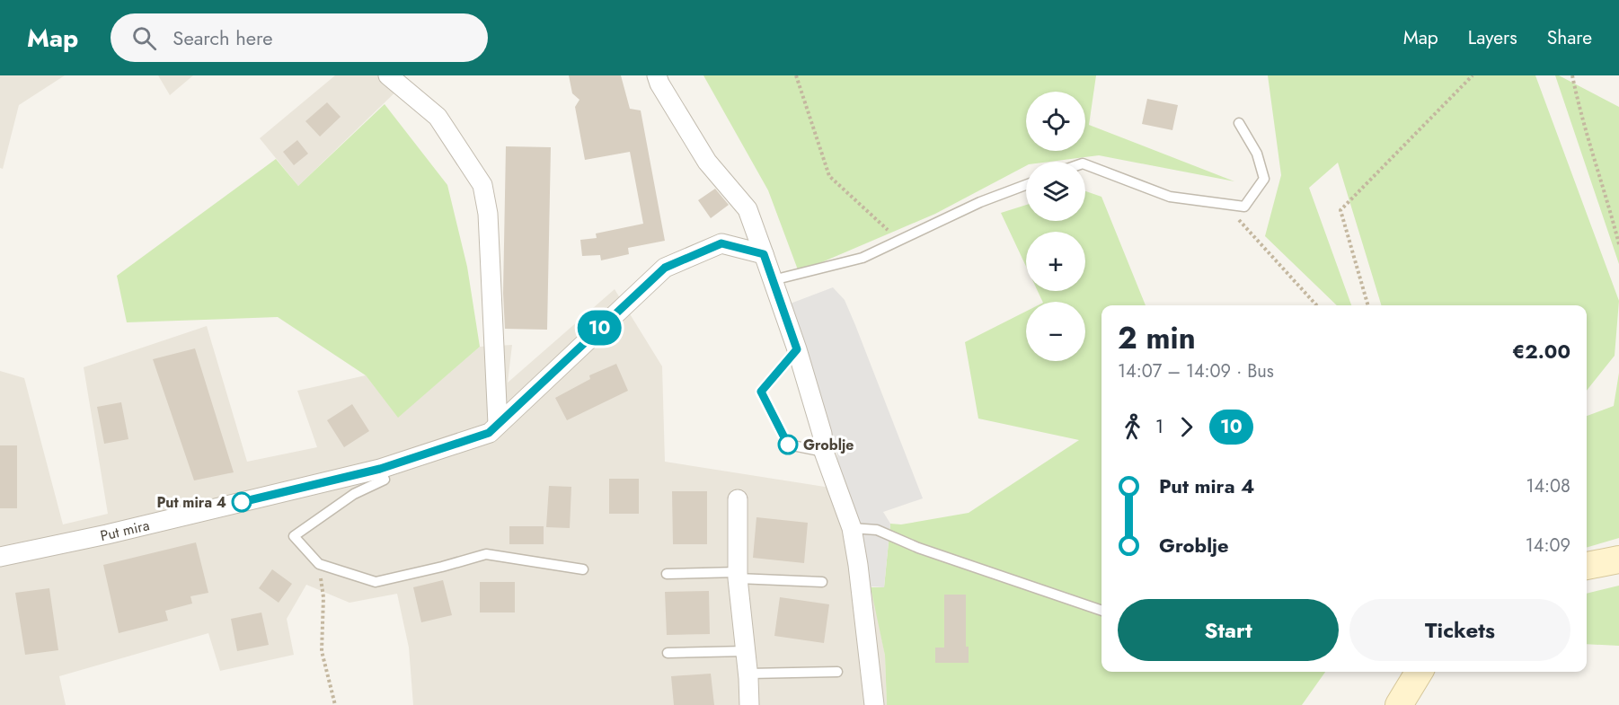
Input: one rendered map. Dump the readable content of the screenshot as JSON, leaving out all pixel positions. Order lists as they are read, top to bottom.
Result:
{
  "streets": {
    "street": ["Put mira"]
  },
  "places": ["Groblje", "Put mira 4"],
  "lines": ["bus line 10"],
  "page": {
    "header": "Map",
    "search": "Search here",
    "nav": ["Map", "Layers", "Share"],
    "on_map": "10",
    "map_buttons": ["+", "−"],
    "heading": ["2 min", "14:07 – 14:09 · Bus", "€2.00"],
    "legs": ["1", "10"],
    "list": [
      {
        "name": "Put mira 4",
        "value": "14:08"
      },
      {
        "name": "Groblje",
        "value": "14:09"
      }
    ],
    "buttons": ["Start", "Tickets"]
  }
}
